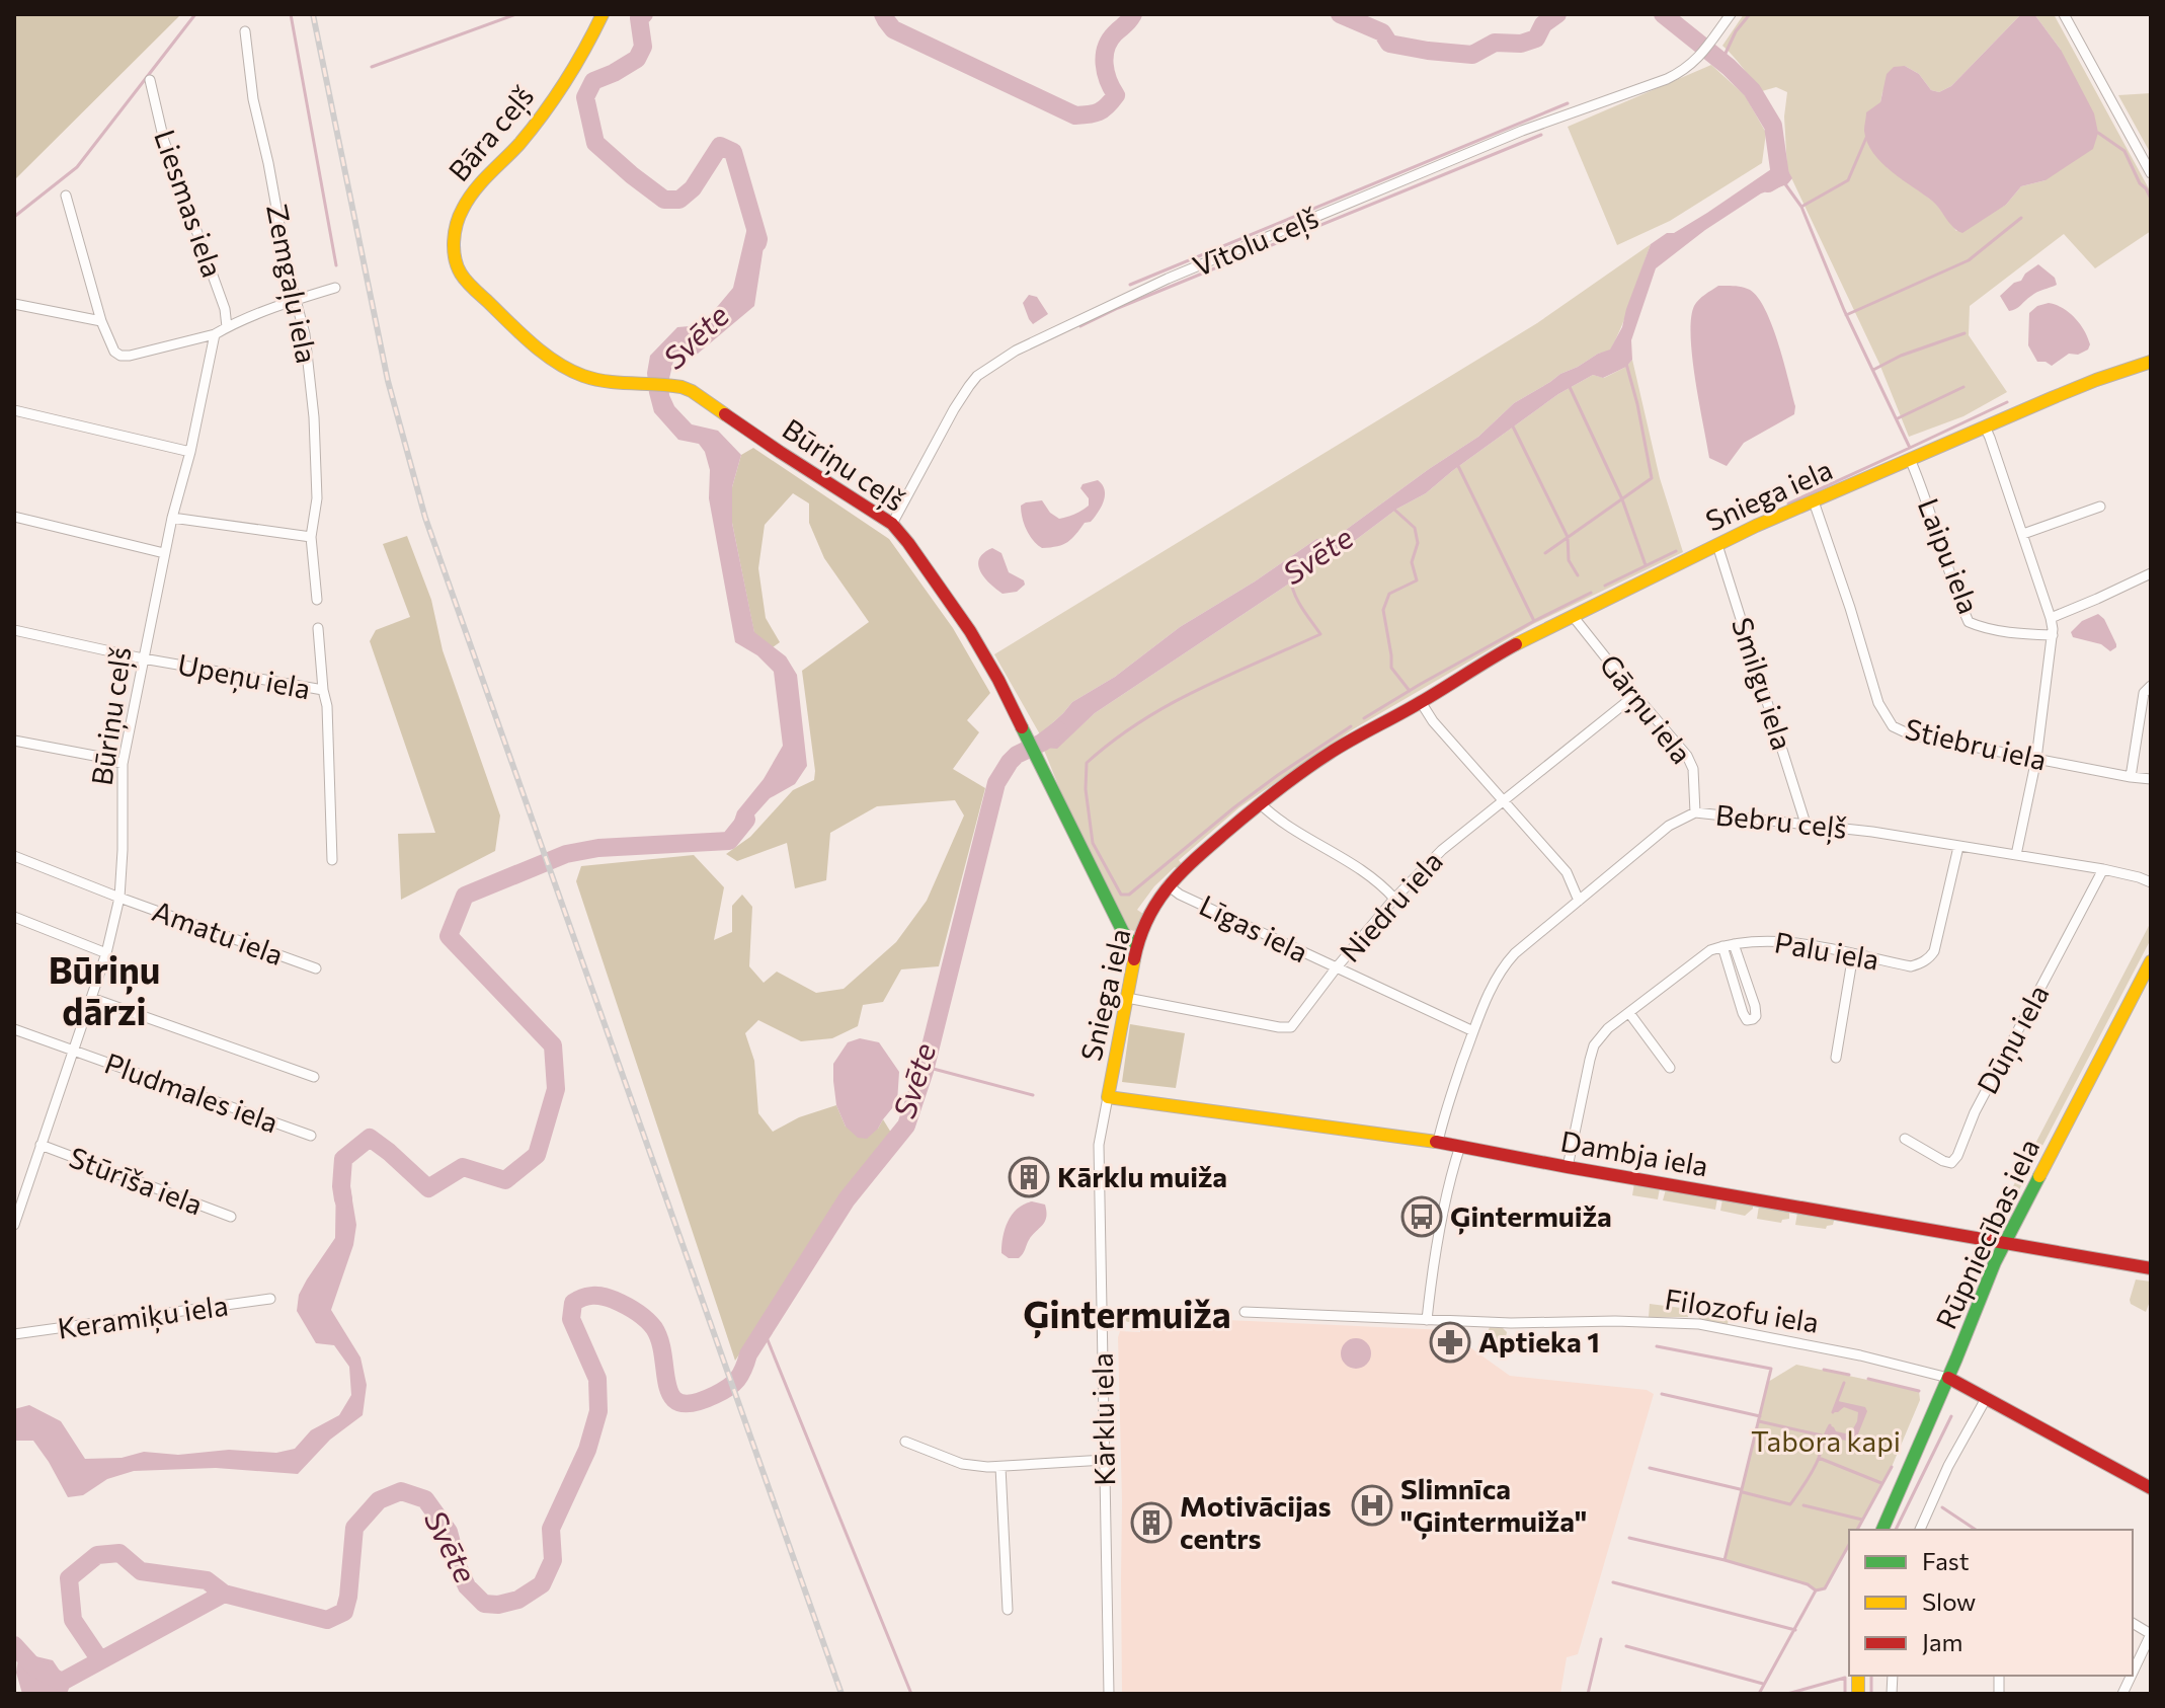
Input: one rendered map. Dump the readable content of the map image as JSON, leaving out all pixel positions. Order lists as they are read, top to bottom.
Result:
{
  "streets": {
    "street": [
      "Bāra ceļš",
      "Liesmas iela",
      "Vītolu ceļš",
      "Zemgaļu iela",
      "Būriņu ceļš",
      "Sniega iela",
      "Laipu iela",
      "Upeņu iela",
      "Smilgu iela",
      "Gārņu iela",
      "Stiebru iela",
      "Bebru ceļš",
      "Niedru iela",
      "Līgas iela",
      "Amatu iela",
      "Palu iela",
      "Dūņu iela",
      "Pludmales iela",
      "Dambja iela",
      "Stūrīša iela",
      "Rūpniecības iela",
      "Filozofu iela",
      "Keramiķu iela",
      "Kārklu iela"
    ]
  },
  "crossings": [
    ["Bāra ceļš", "Būriņu ceļš"],
    ["Vītolu ceļš", "Būriņu ceļš"],
    ["Būriņu ceļš", "Sniega iela"],
    ["Būriņu ceļš", "Upeņu iela"],
    ["Būriņu ceļš", "Amatu iela"],
    ["Būriņu ceļš", "Pludmales iela"],
    ["Būriņu ceļš", "Stūrīša iela"],
    ["Sniega iela", "Laipu iela"],
    ["Sniega iela", "Smilgu iela"],
    ["Sniega iela", "Gārņu iela"],
    ["Sniega iela", "Stiebru iela"],
    ["Sniega iela", "Niedru iela"],
    ["Sniega iela", "Līgas iela"],
    ["Sniega iela", "Dambja iela"],
    ["Sniega iela", "Kārklu iela"],
    ["Smilgu iela", "Bebru ceļš"],
    ["Gārņu iela", "Bebru ceļš"],
    ["Gārņu iela", "Niedru iela"],
    ["Bebru ceļš", "Līgas iela"],
    ["Bebru ceļš", "Palu iela"],
    ["Bebru ceļš", "Dūņu iela"],
    ["Bebru ceļš", "Dambja iela"],
    ["Niedru iela", "Līgas iela"],
    ["Palu iela", "Dambja iela"],
    ["Dambja iela", "Rūpniecības iela"],
    ["Dambja iela", "Kārklu iela"],
    ["Rūpniecības iela", "Filozofu iela"]
  ],
  "districts": ["Būriņu dārzi", "Ģintermuiža"],
  "water": ["Svēte"],
  "parks": ["Tabora kapi"],
  "places": {
    "building": ["Kārklu muiža", "Motivācijas centrs"],
    "bus stop": ["Ģintermuiža"],
    "pharmacy": ["Aptieka 1"],
    "hospital": ["Slimnīca \"Ģintermuiža\""]
  },
  "legend": ["Fast", "Slow", "Jam"]
}
